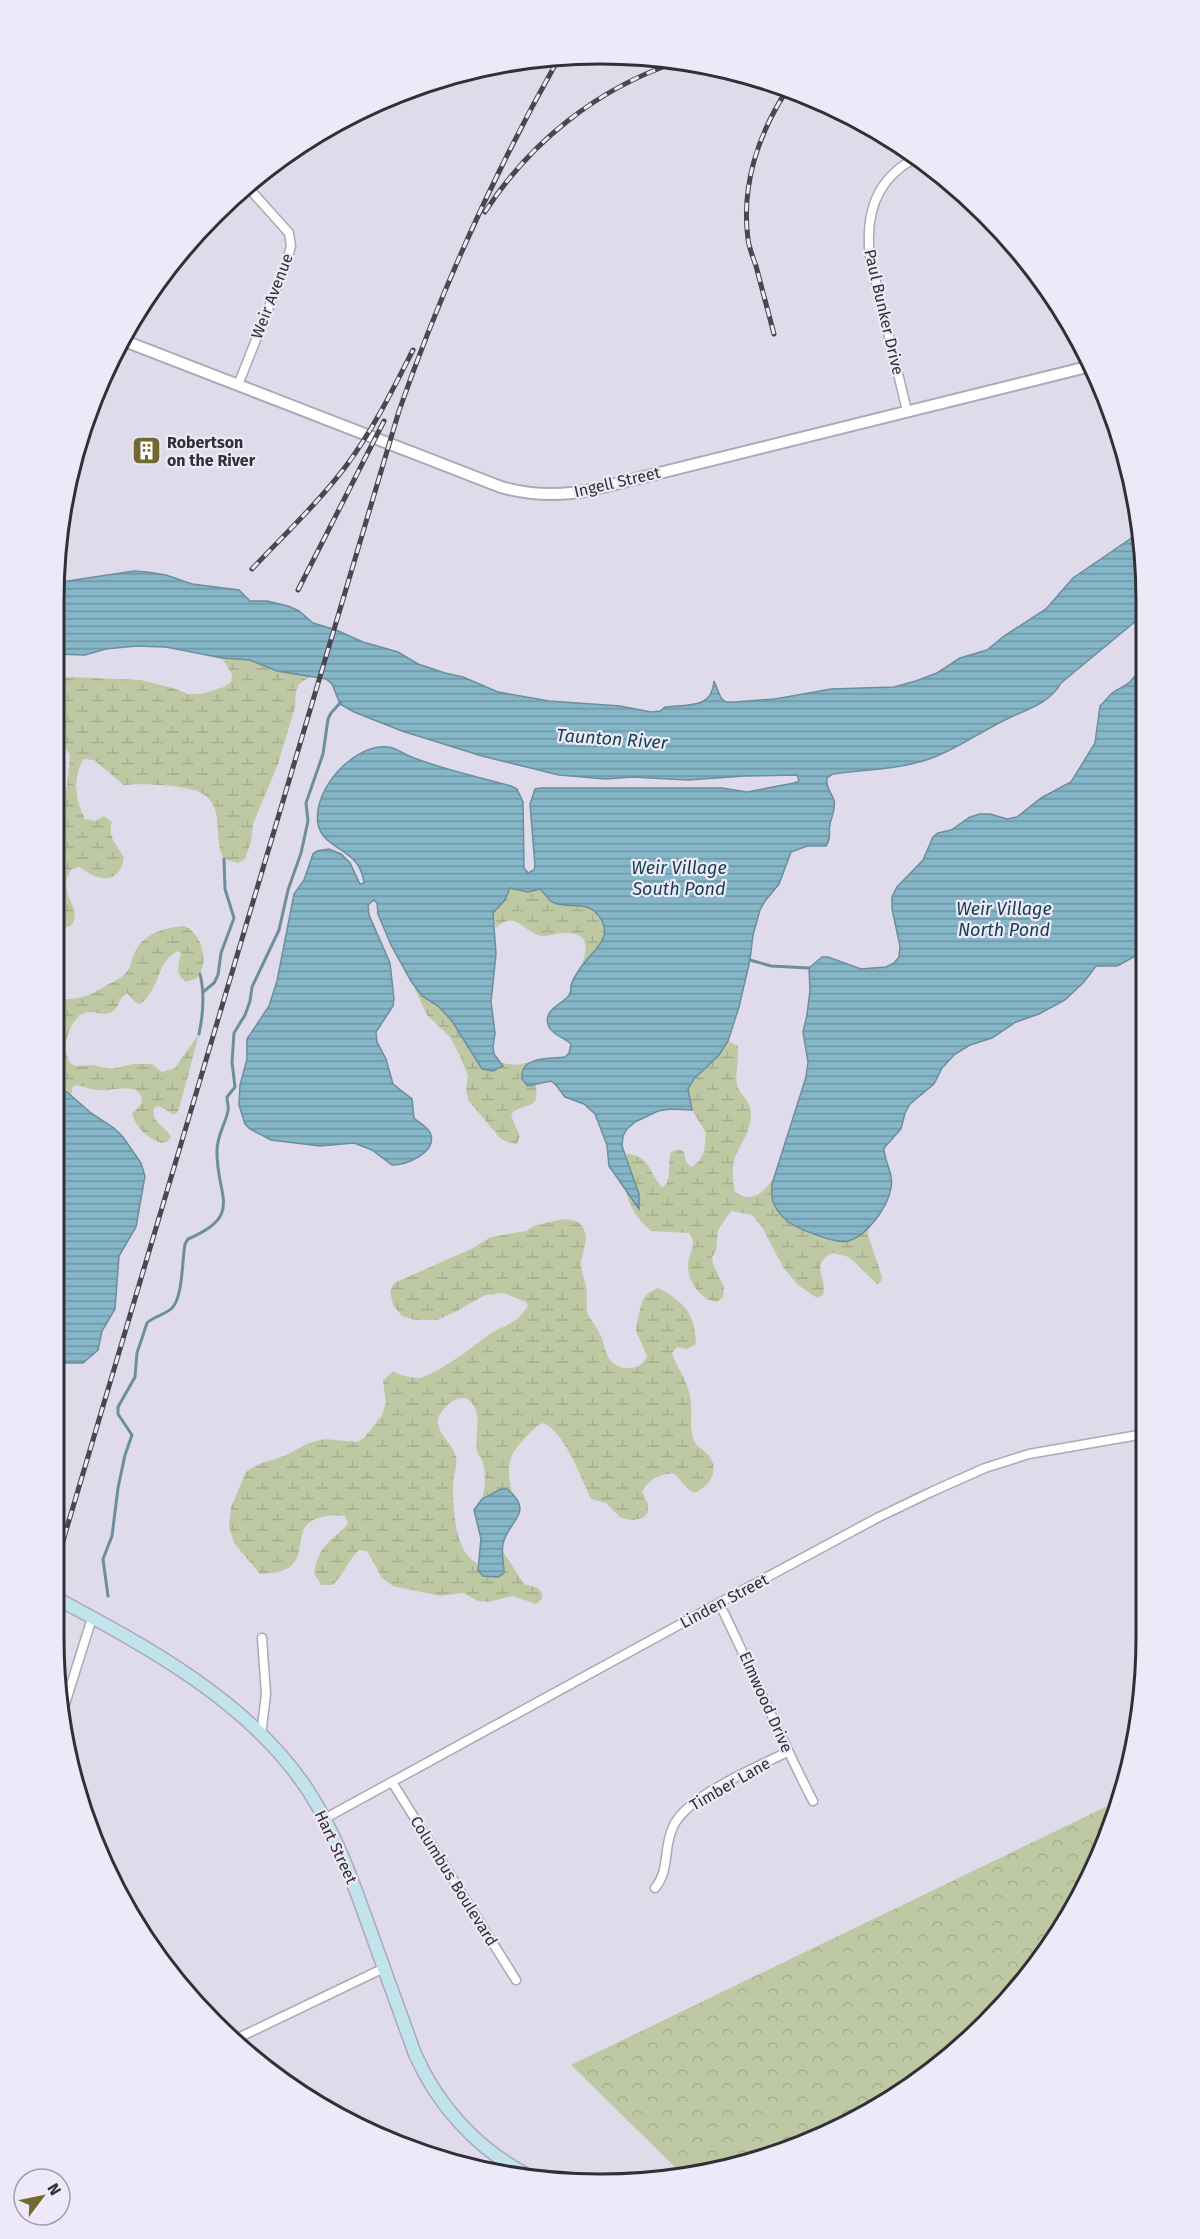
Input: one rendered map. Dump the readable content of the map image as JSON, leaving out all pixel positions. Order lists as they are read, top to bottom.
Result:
{
  "streets": {
    "main road": ["Hart Street"],
    "street": [
      "Weir Avenue",
      "Paul Bunker Drive",
      "Ingell Street",
      "Linden Street",
      "Elmwood Drive",
      "Timber Lane",
      "Columbus Boulevard"
    ]
  },
  "crossings": [
    ["Weir Avenue", "Ingell Street"],
    ["Paul Bunker Drive", "Ingell Street"],
    ["Linden Street", "Elmwood Drive"],
    ["Linden Street", "Hart Street"],
    ["Linden Street", "Columbus Boulevard"],
    ["Elmwood Drive", "Timber Lane"]
  ],
  "water": ["Taunton River", "Weir Village South Pond", "Weir Village North Pond"],
  "places": {
    "building": ["Robertson on the River"]
  },
  "north": "top right"
}
